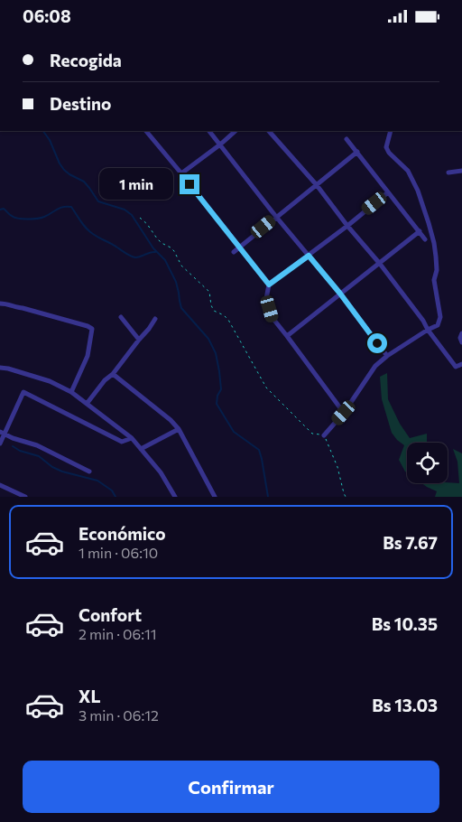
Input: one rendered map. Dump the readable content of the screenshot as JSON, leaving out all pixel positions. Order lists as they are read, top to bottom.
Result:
{
  "page": {
    "status": "06:08",
    "banner": ["Recogida", "Destino"],
    "bubble": "1 min",
    "list": [
      {
        "name": "Económico",
        "note": "1 min · 06:10",
        "value": "Bs 7.67"
      },
      {
        "name": "Confort",
        "note": "2 min · 06:11",
        "value": "Bs 10.35"
      },
      {
        "name": "XL",
        "note": "3 min · 06:12",
        "value": "Bs 13.03"
      }
    ],
    "buttons": "Confirmar"
  }
}
